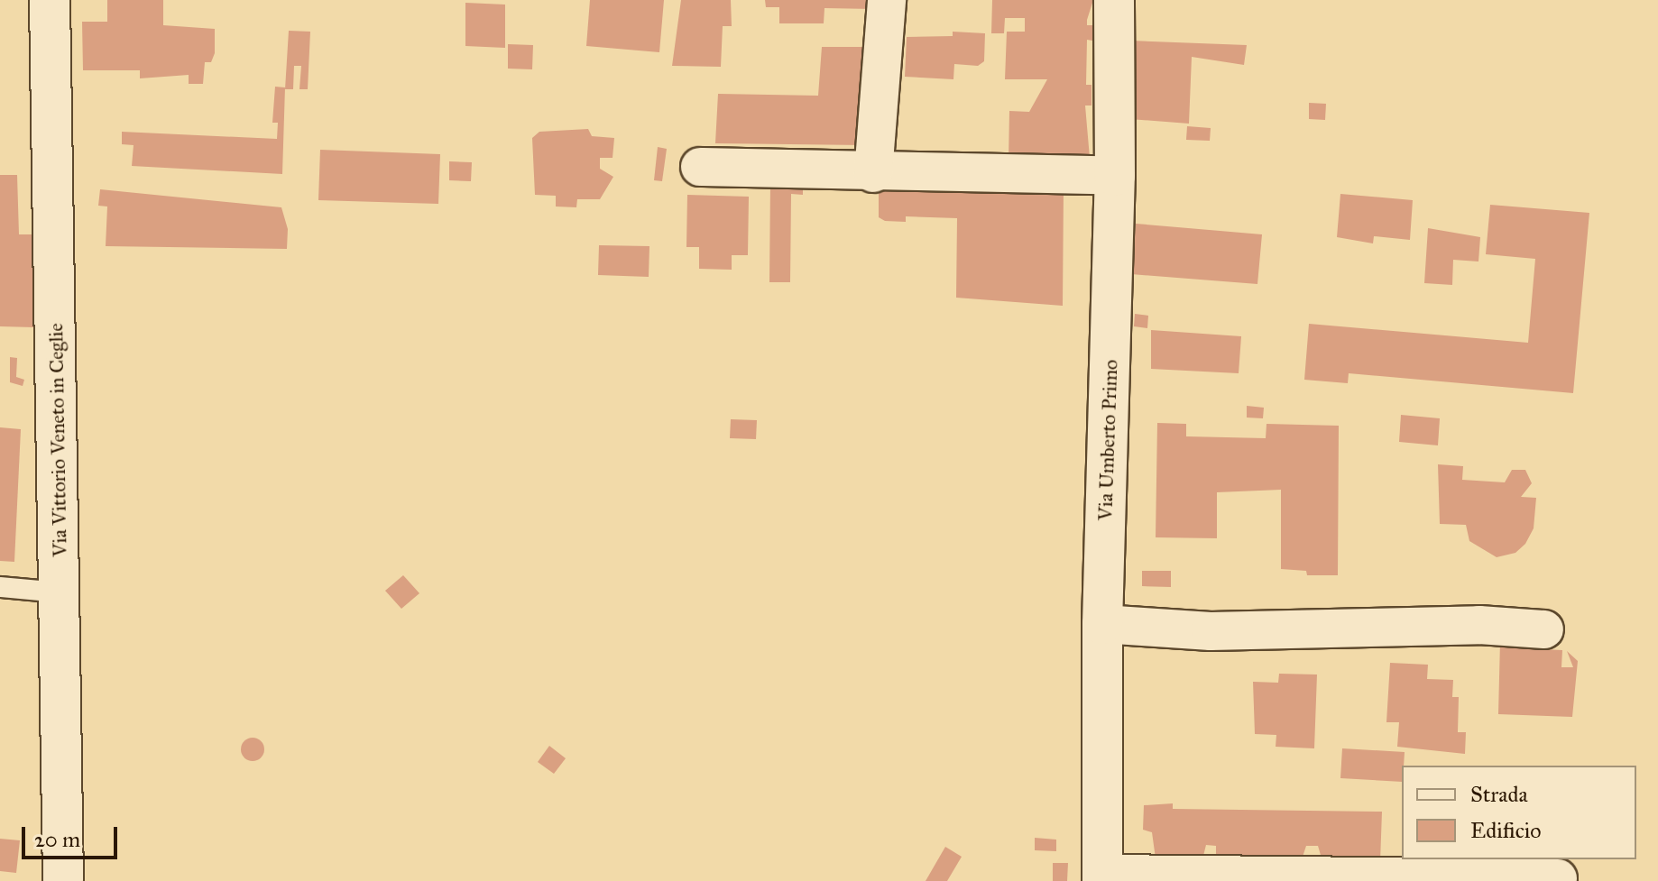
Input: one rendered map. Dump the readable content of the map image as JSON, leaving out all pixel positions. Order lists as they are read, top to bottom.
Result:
{
  "streets": {
    "main road": ["Via Vittorio Veneto in Ceglie", "Via Umberto Primo"]
  },
  "legend": ["Strada", "Edificio"],
  "scale_bar": "20 m"
}
